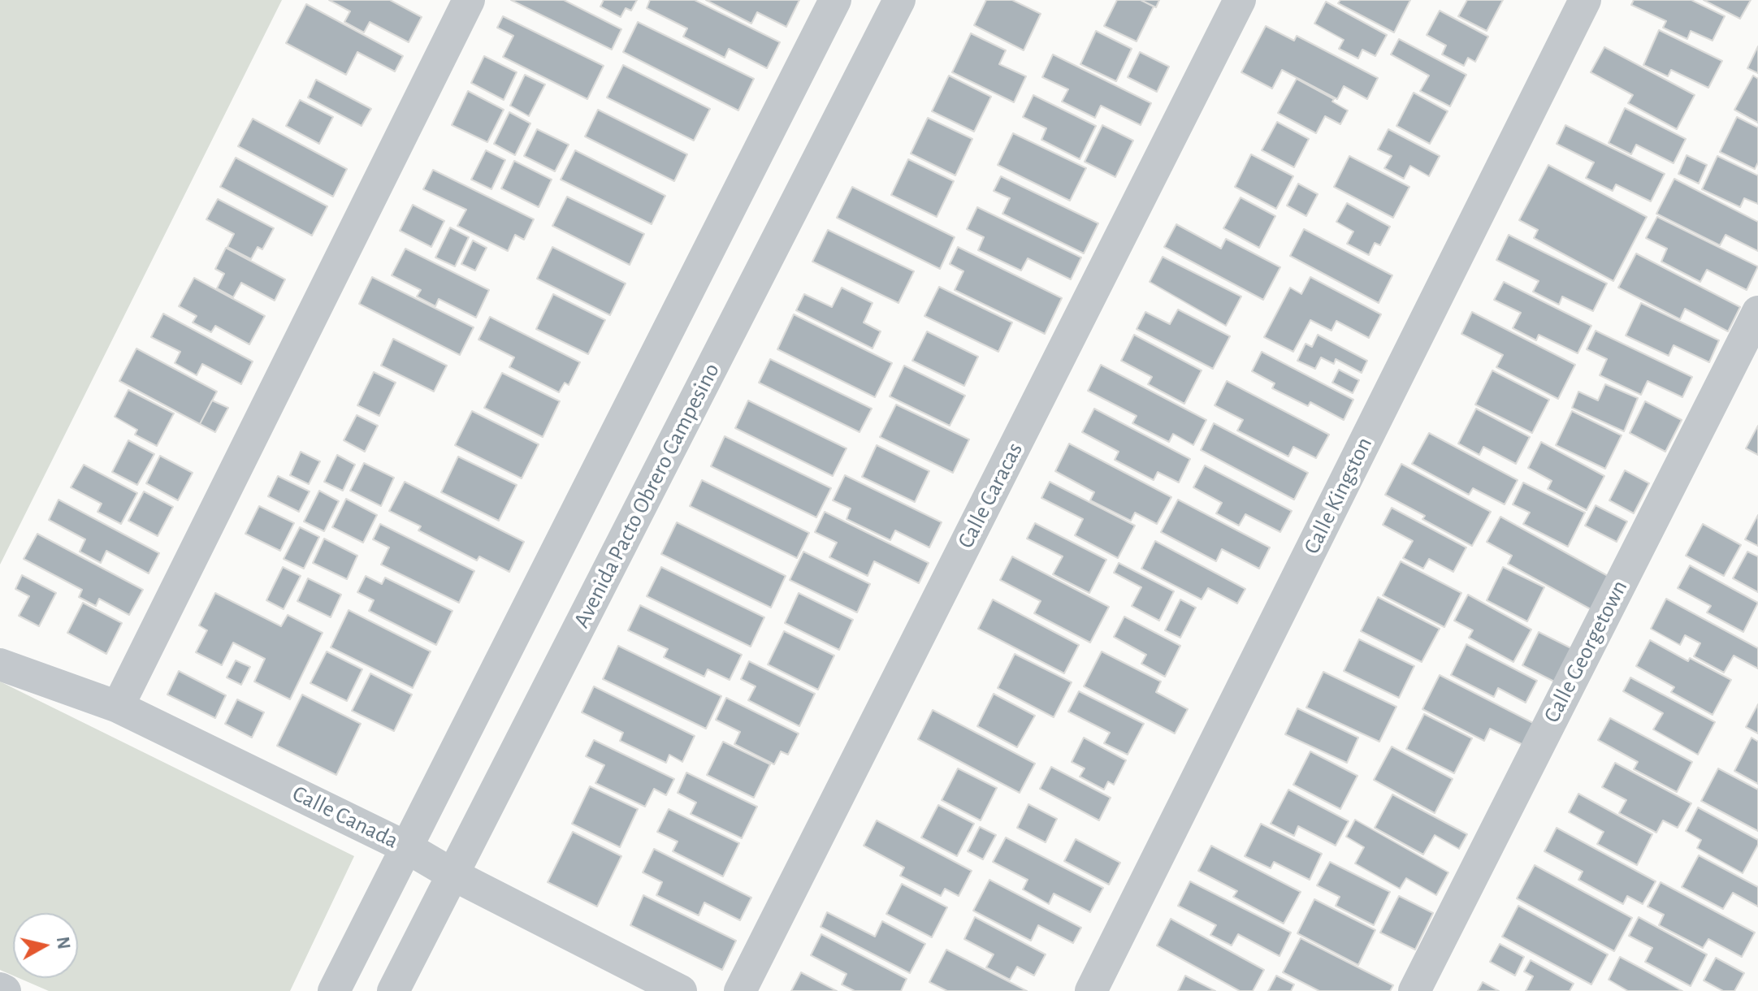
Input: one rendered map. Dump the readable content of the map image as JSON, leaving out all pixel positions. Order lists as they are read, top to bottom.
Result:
{
  "streets": {
    "street": [
      "Avenida Pacto Obrero Campesino",
      "Calle Caracas",
      "Calle Kingston",
      "Calle Georgetown",
      "Calle Canada"
    ]
  },
  "crossings": [
    ["Avenida Pacto Obrero Campesino", "Calle Canada"]
  ],
  "north": "right"
}
